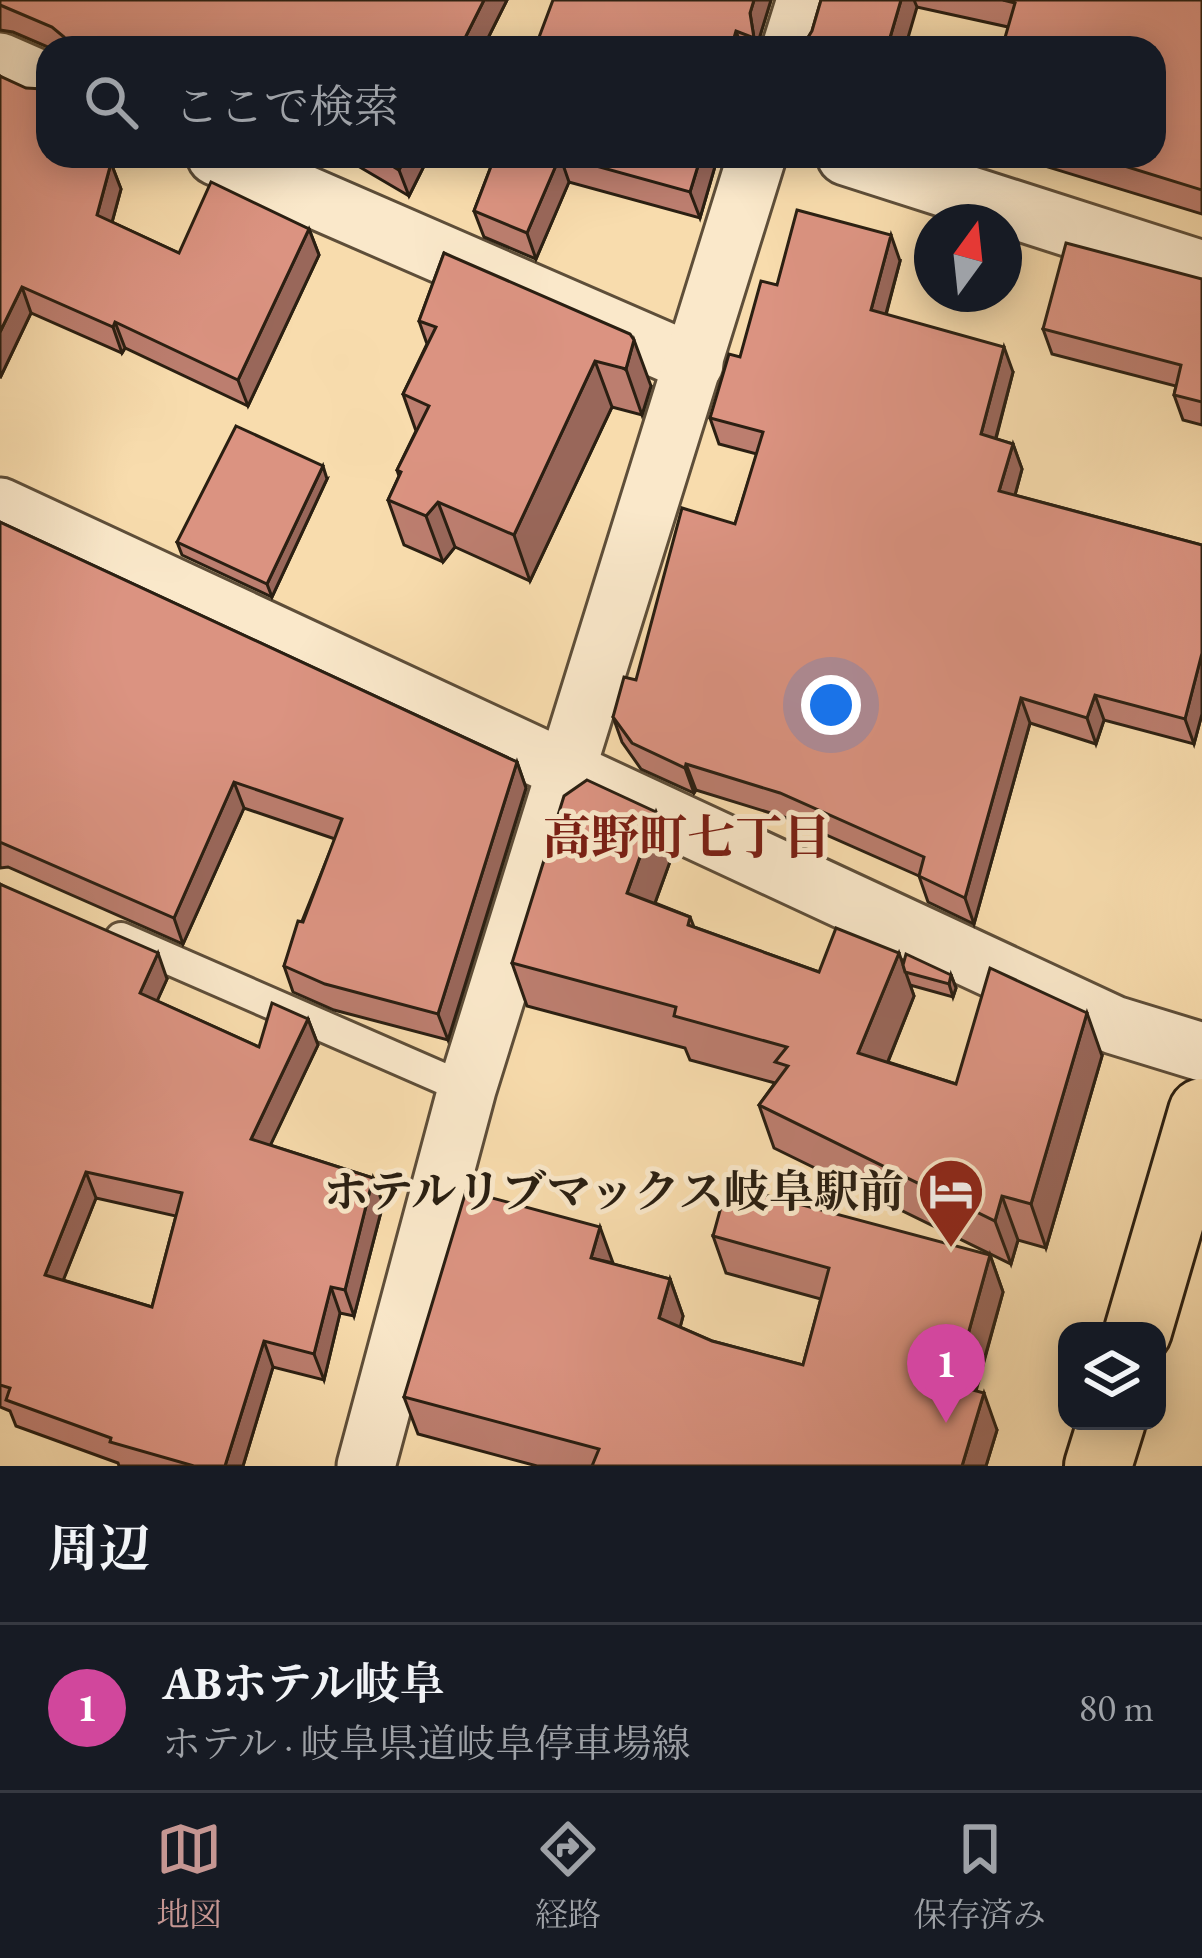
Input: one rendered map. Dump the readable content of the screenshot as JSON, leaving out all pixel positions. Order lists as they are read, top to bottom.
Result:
{
  "districts": ["高野町七丁目"],
  "places": {
    "hotel": ["ホテルリブマックス岐阜駅前"]
  },
  "north": "top",
  "page": {
    "search": "ここで検索",
    "pins": "1",
    "heading": "周辺",
    "list": [
      {
        "mark": "1",
        "name": "ABホテル岐阜",
        "note": "ホテル · 岐阜県道岐阜停車場線",
        "value": "80 m"
      }
    ],
    "nav": ["地図", "経路", "保存済み"]
  }
}
